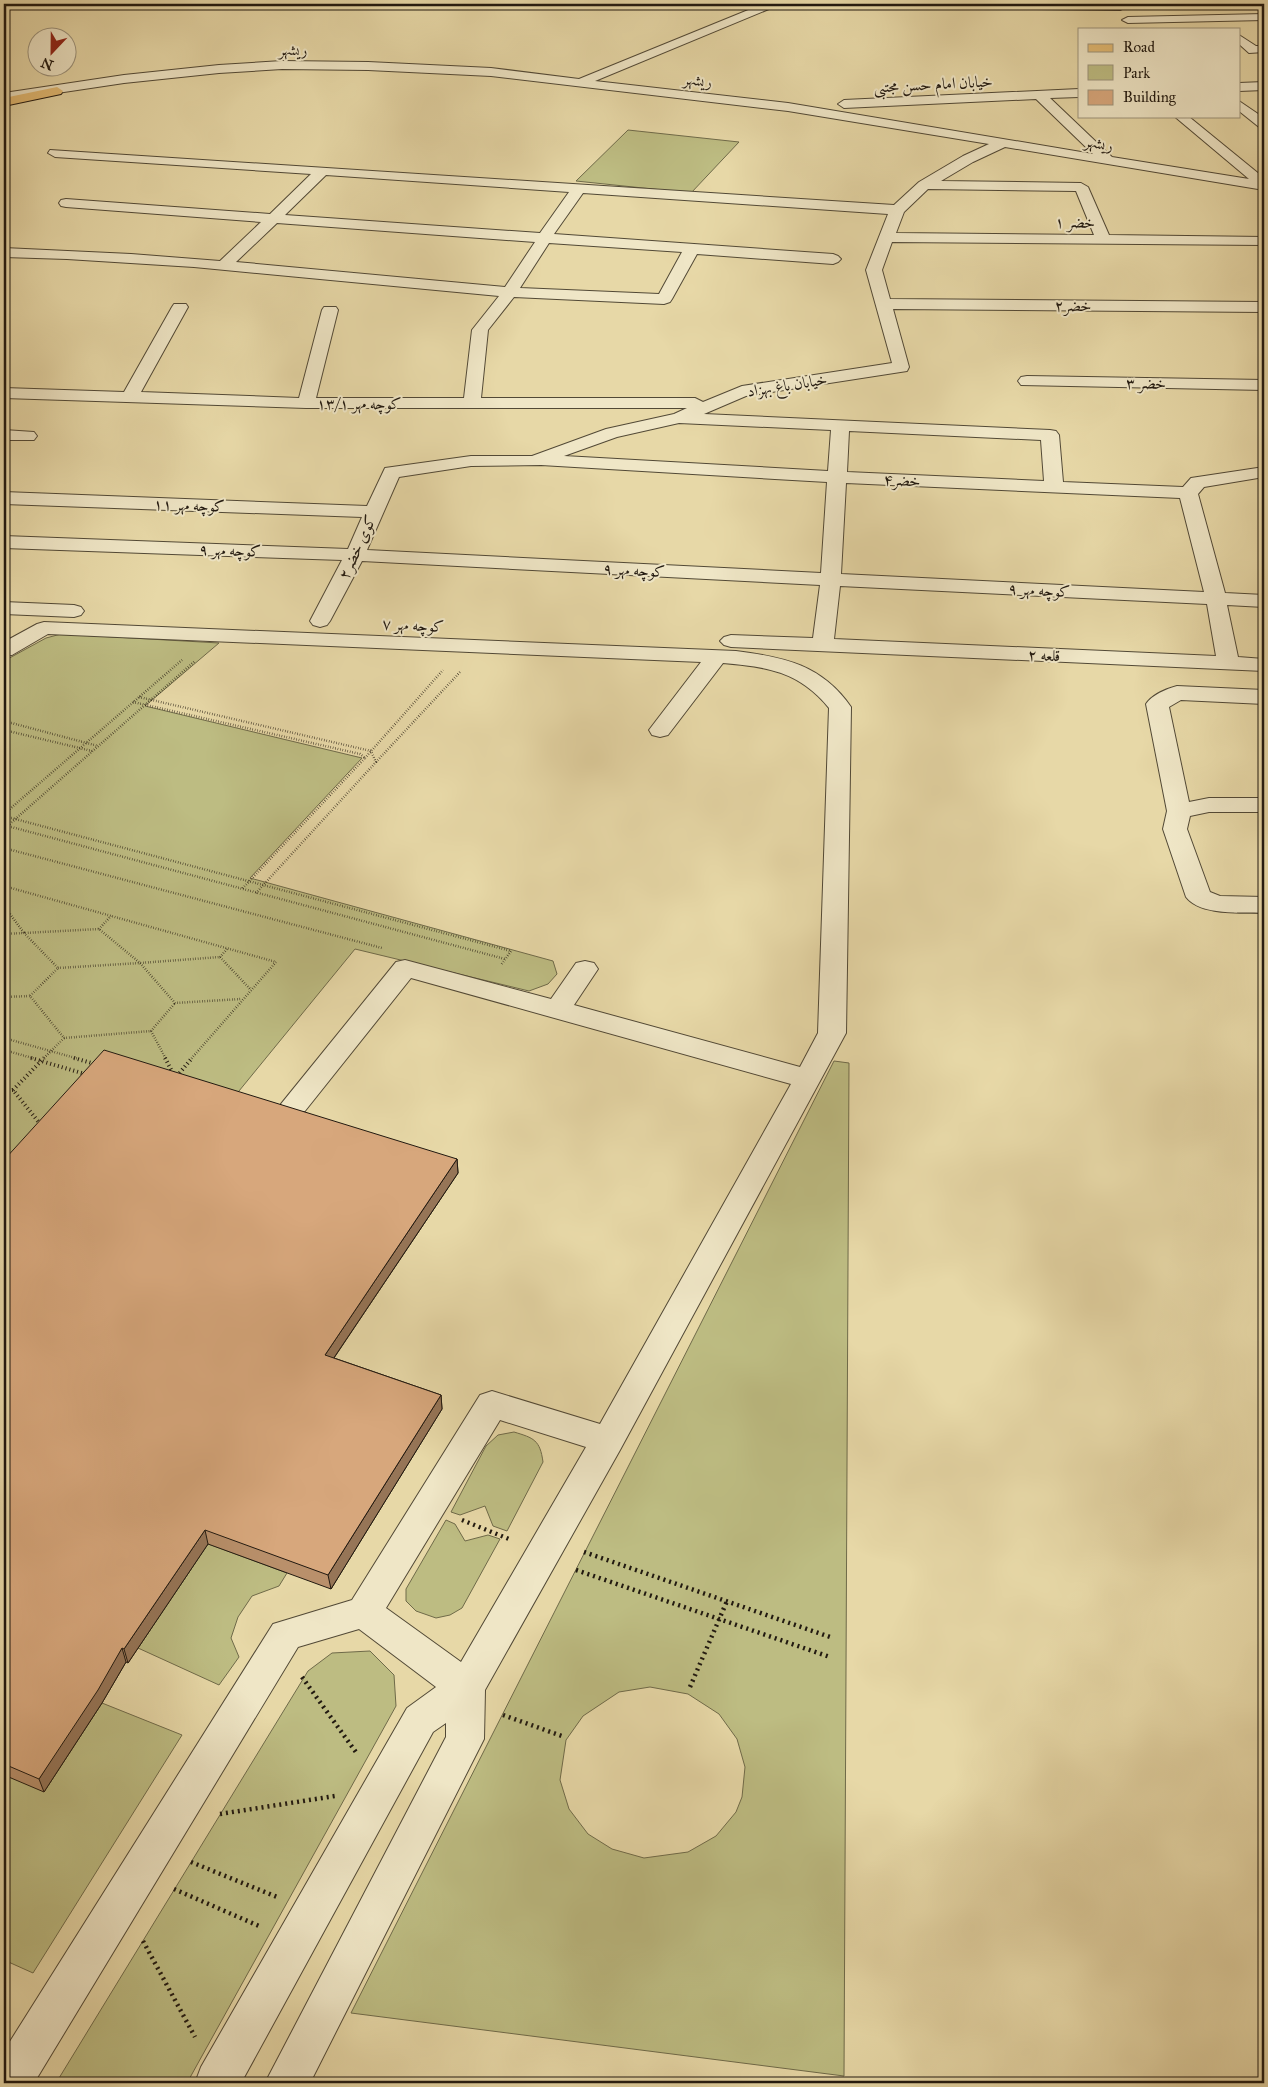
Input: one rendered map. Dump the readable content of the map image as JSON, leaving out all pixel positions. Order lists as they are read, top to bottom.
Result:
{
  "streets": {
    "street": [
      "ریشهر",
      "خیابان امام حسن مجتبی",
      "خضر ۱",
      "خضر۲",
      "خضر ۳",
      "خیابان باغ بهزاد",
      "کوچه مهر ۱۳/۱",
      "خضر۴",
      "کوچه مهر ۱۱",
      "کوی خضر۲",
      "کوچه مهر ۹",
      "کوچه مهر ۷",
      "قلعه ۲"
    ]
  },
  "crossings": [
    ["ریشهر", "خیابان امام حسن مجتبی"],
    ["ریشهر", "خیابان باغ بهزاد"],
    ["خضر ۱", "خیابان باغ بهزاد"],
    ["خضر۲", "خیابان باغ بهزاد"],
    ["خیابان باغ بهزاد", "کوچه مهر ۱۳/۱"],
    ["خیابان باغ بهزاد", "خضر۴"],
    ["خیابان باغ بهزاد", "کوی خضر۲"],
    ["کوچه مهر ۱۱", "کوی خضر۲"],
    ["کوی خضر۲", "کوچه مهر ۹"],
    ["کوی خضر۲", "کوچه مهر ۷"],
    ["کوچه مهر ۷", "قلعه ۲"]
  ],
  "legend": ["Road", "Park", "Building"],
  "north": "bottom"
}
